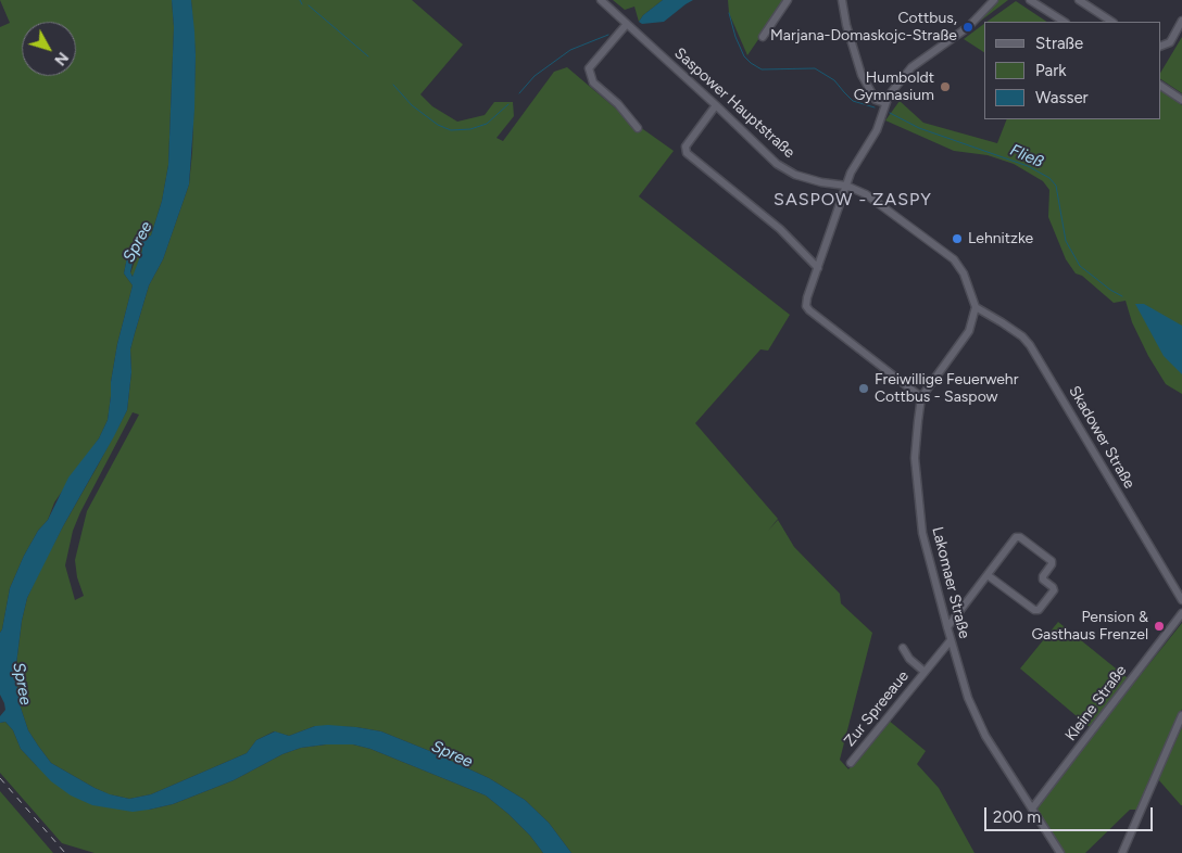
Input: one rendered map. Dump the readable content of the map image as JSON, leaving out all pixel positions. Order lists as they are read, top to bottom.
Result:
{
  "streets": {
    "street": [
      "Saspower Hauptstraße",
      "Skadower Straße",
      "Lakomaer Straße",
      "Kleine Straße",
      "Zur Spreeaue"
    ]
  },
  "crossings": [
    ["Saspower Hauptstraße", "Skadower Straße"],
    ["Saspower Hauptstraße", "Lakomaer Straße"],
    ["Skadower Straße", "Lakomaer Straße"],
    ["Lakomaer Straße", "Kleine Straße"],
    ["Lakomaer Straße", "Zur Spreeaue"]
  ],
  "districts": ["SASPOW - ZASPY"],
  "water": ["Fließ", "Spree"],
  "places": [
    "Cottbus, Marjana-Domaskojc-Straße",
    "Humboldt Gymnasium",
    "Lehnitzke",
    "Freiwillige Feuerwehr Cottbus - Saspow",
    "Pension & Gasthaus Frenzel"
  ],
  "legend": ["Straße", "Park", "Wasser"],
  "scale_bar": "200 m",
  "north": "bottom right"
}
